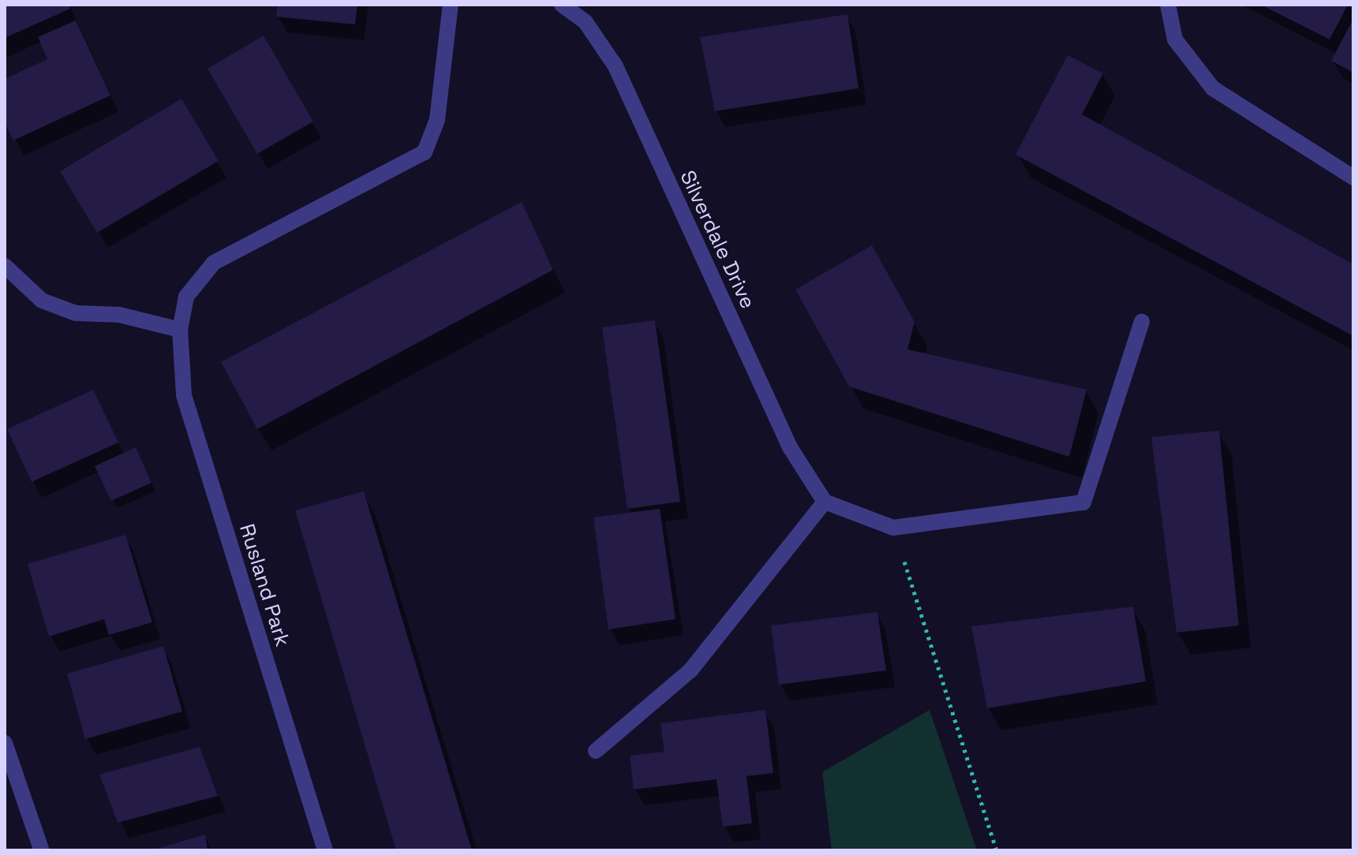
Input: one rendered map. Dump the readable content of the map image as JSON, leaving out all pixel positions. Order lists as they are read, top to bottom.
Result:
{
  "streets": {
    "street": ["Silverdale Drive", "Rusland Park"]
  }
}
